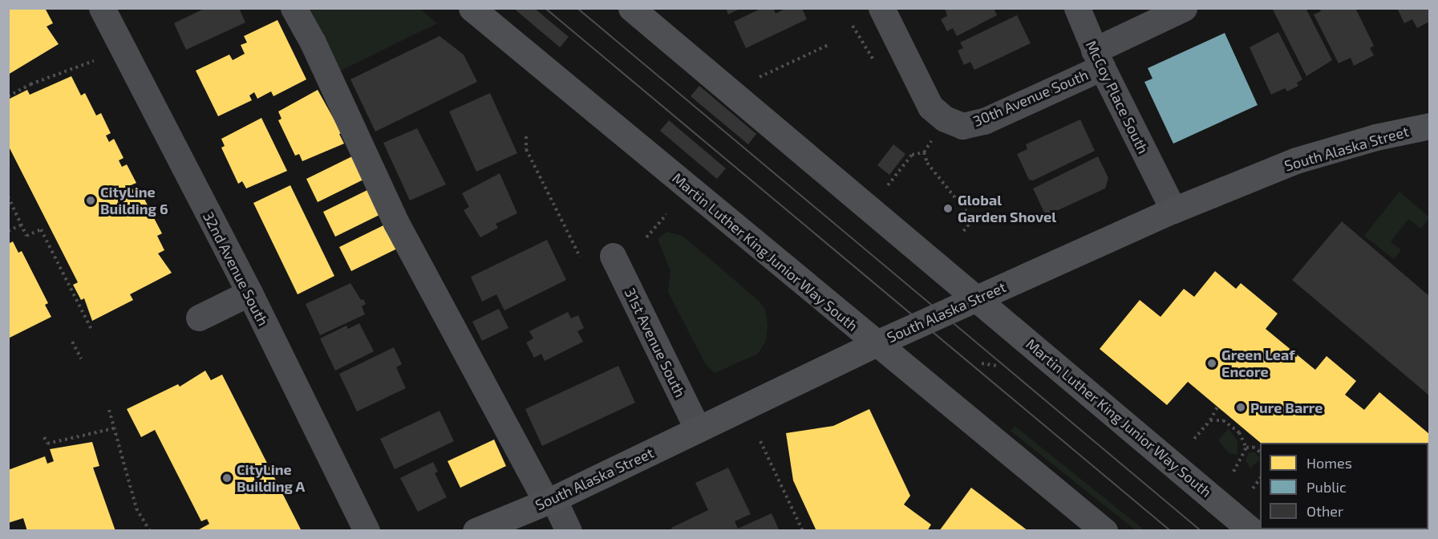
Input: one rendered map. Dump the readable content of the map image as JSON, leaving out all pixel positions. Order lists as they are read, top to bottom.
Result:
{
  "streets": {
    "main road": ["South Alaska Street", "Martin Luther King Junior Way South"],
    "street": [
      "McCoy Place South",
      "30th Avenue South",
      "32nd Avenue South",
      "31st Avenue South"
    ]
  },
  "crossings": [
    ["McCoy Place South", "30th Avenue South"],
    ["McCoy Place South", "South Alaska Street"],
    ["South Alaska Street", "Martin Luther King Junior Way South"],
    ["South Alaska Street", "31st Avenue South"]
  ],
  "places": [
    "CityLine Building 6",
    "Global Garden Shovel",
    "Green Leaf Encore",
    "Pure Barre",
    "CityLine Building A"
  ],
  "legend": ["Homes", "Public", "Other"]
}
